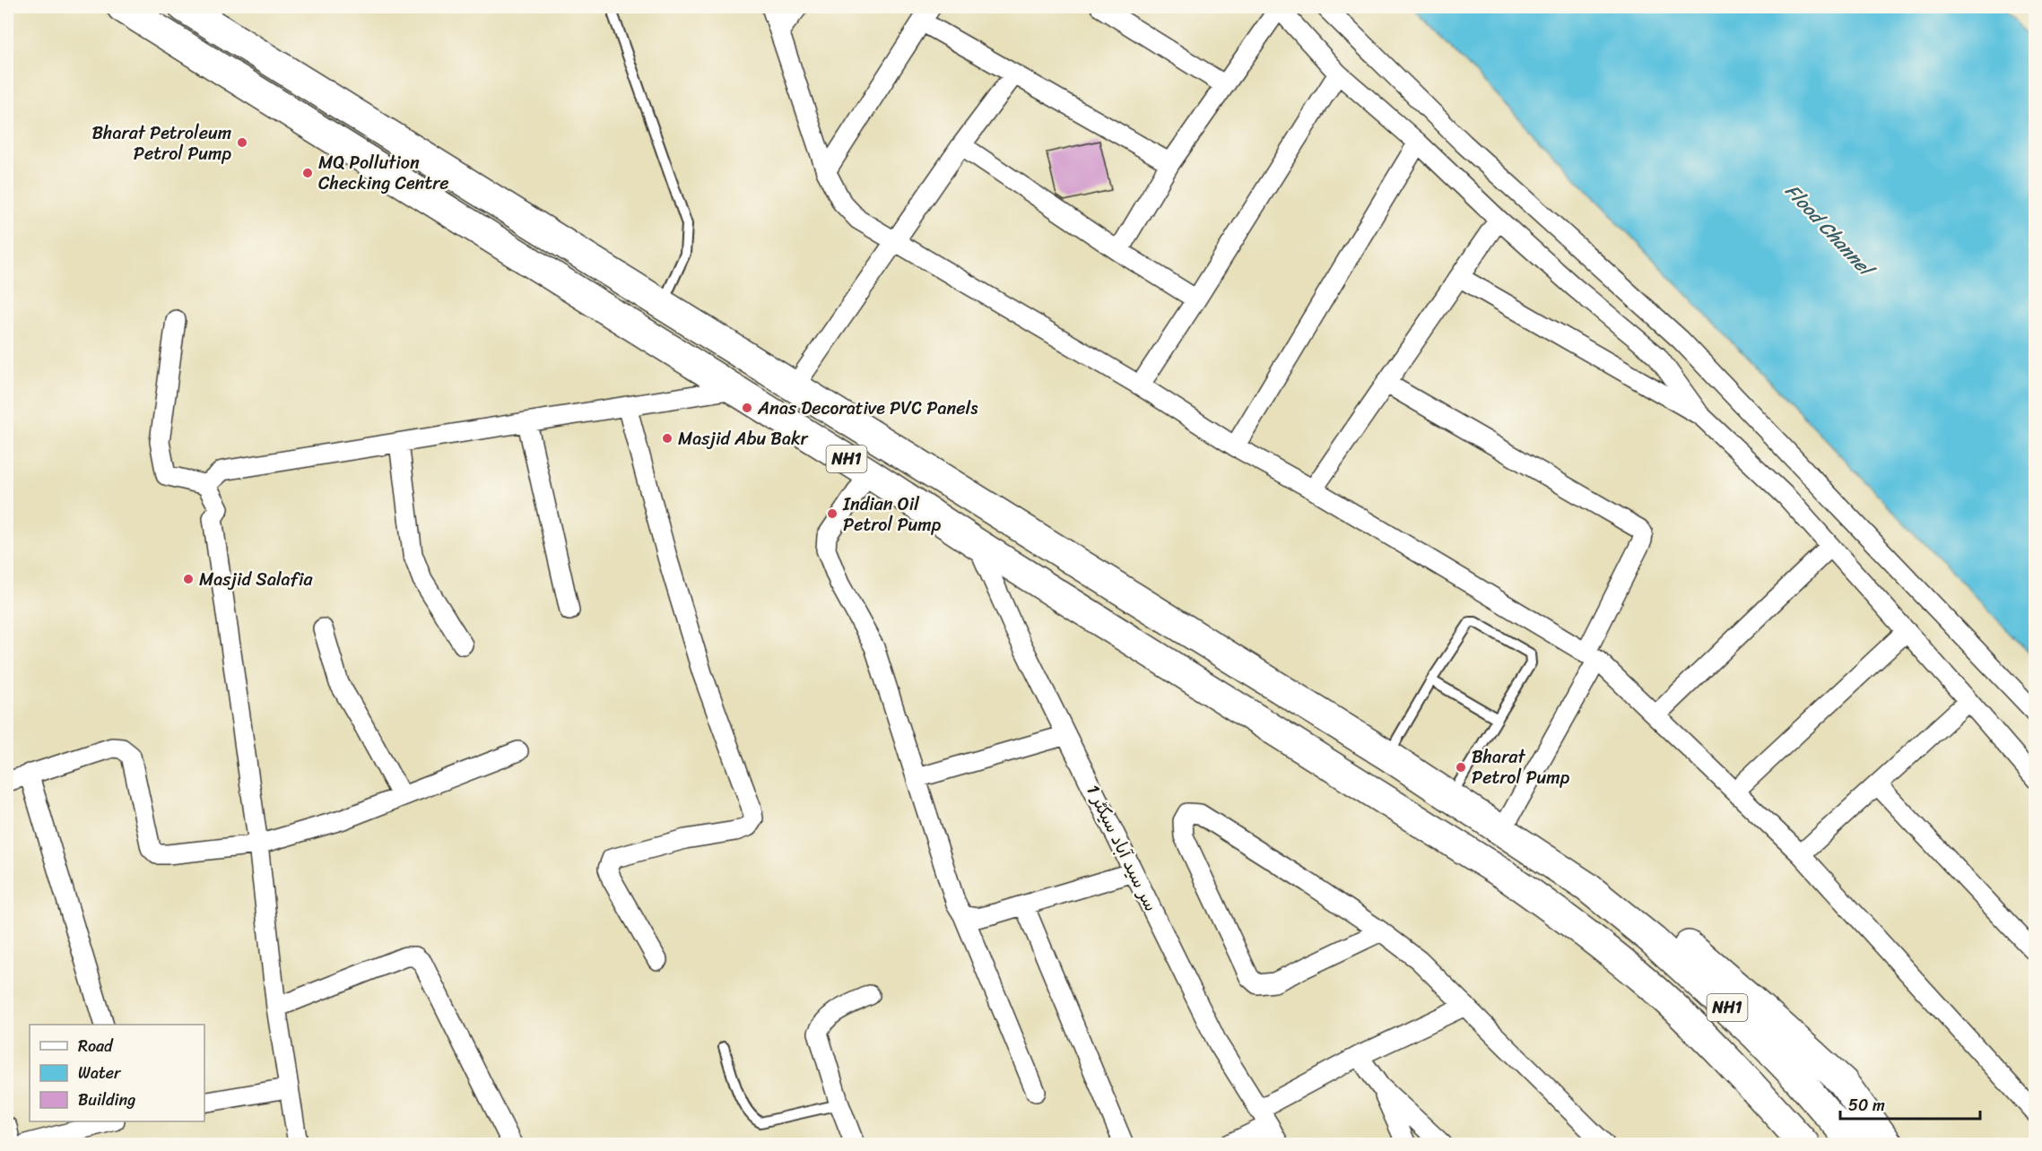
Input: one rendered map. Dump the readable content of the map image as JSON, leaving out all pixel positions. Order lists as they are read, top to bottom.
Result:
{
  "streets": {
    "highway": ["NH1"],
    "street": ["سر سید آباد سیکٹر 1"]
  },
  "crossings": [
    ["NH1", "سر سید آباد سیکٹر 1"]
  ],
  "water": ["Flood Channel"],
  "places": [
    "Bharat Petroleum Petrol Pump",
    "MQ Pollution Checking Centre",
    "Anas Decorative PVC Panels",
    "Masjid Abu Bakr",
    "Indian Oil Petrol Pump",
    "Masjid Salafia",
    "Bharat Petrol Pump"
  ],
  "legend": ["Road", "Water", "Building"],
  "scale_bar": "50 m"
}
